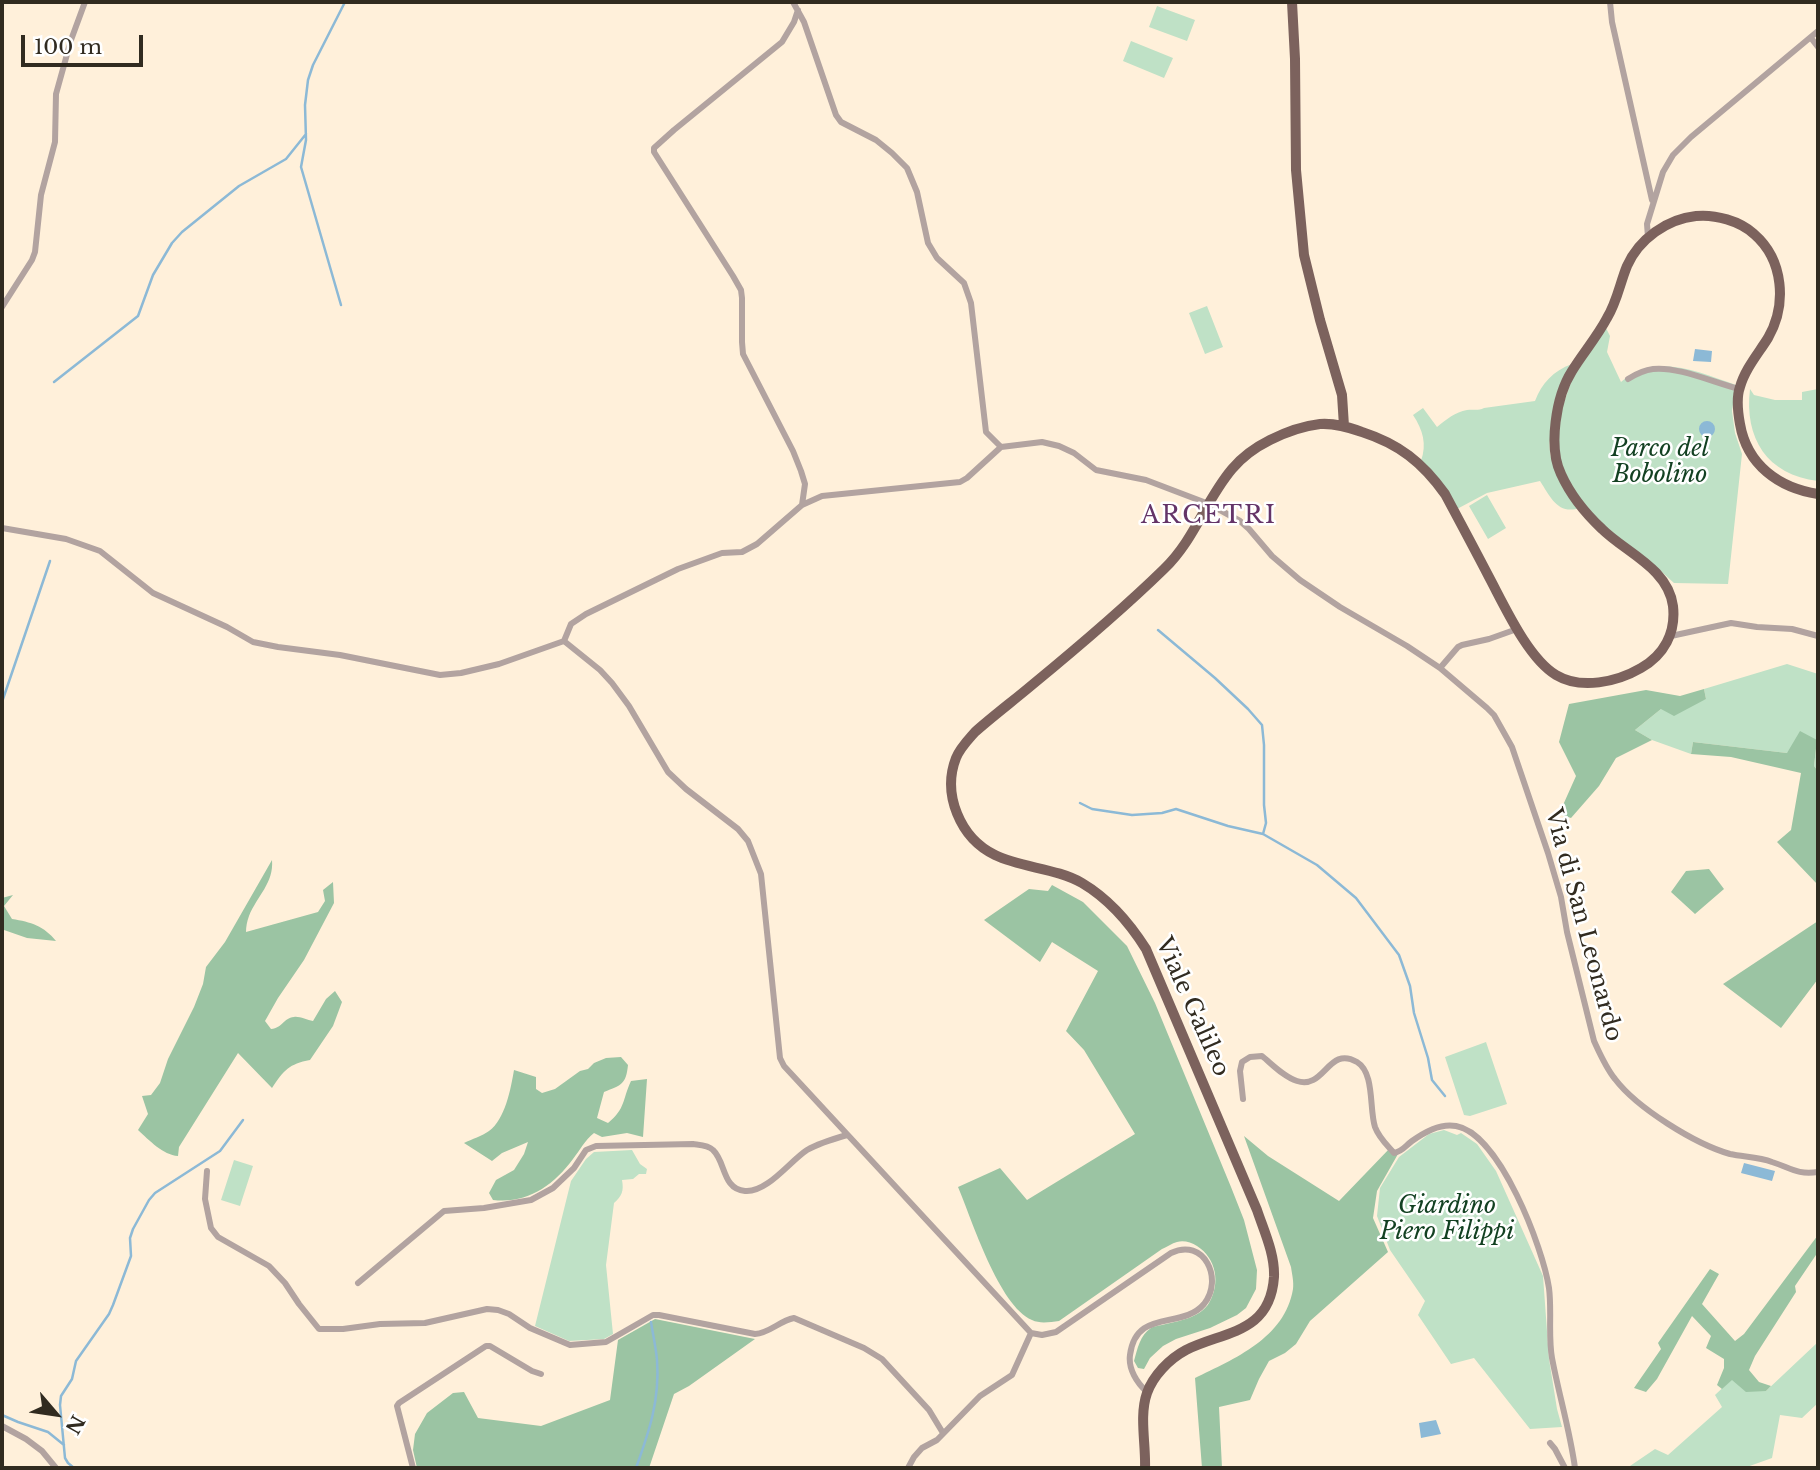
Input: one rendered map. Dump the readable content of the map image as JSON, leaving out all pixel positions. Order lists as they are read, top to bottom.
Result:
{
  "streets": {
    "main road": ["Viale Galileo"],
    "street": ["Via di San Leonardo"]
  },
  "crossings": [
    ["Via di San Leonardo", "Viale Galileo"]
  ],
  "districts": ["ARCETRI"],
  "parks": ["Parco del Bobolino", "Giardino Piero Filippi"],
  "scale_bar": "100 m",
  "north": "bottom right"
}
